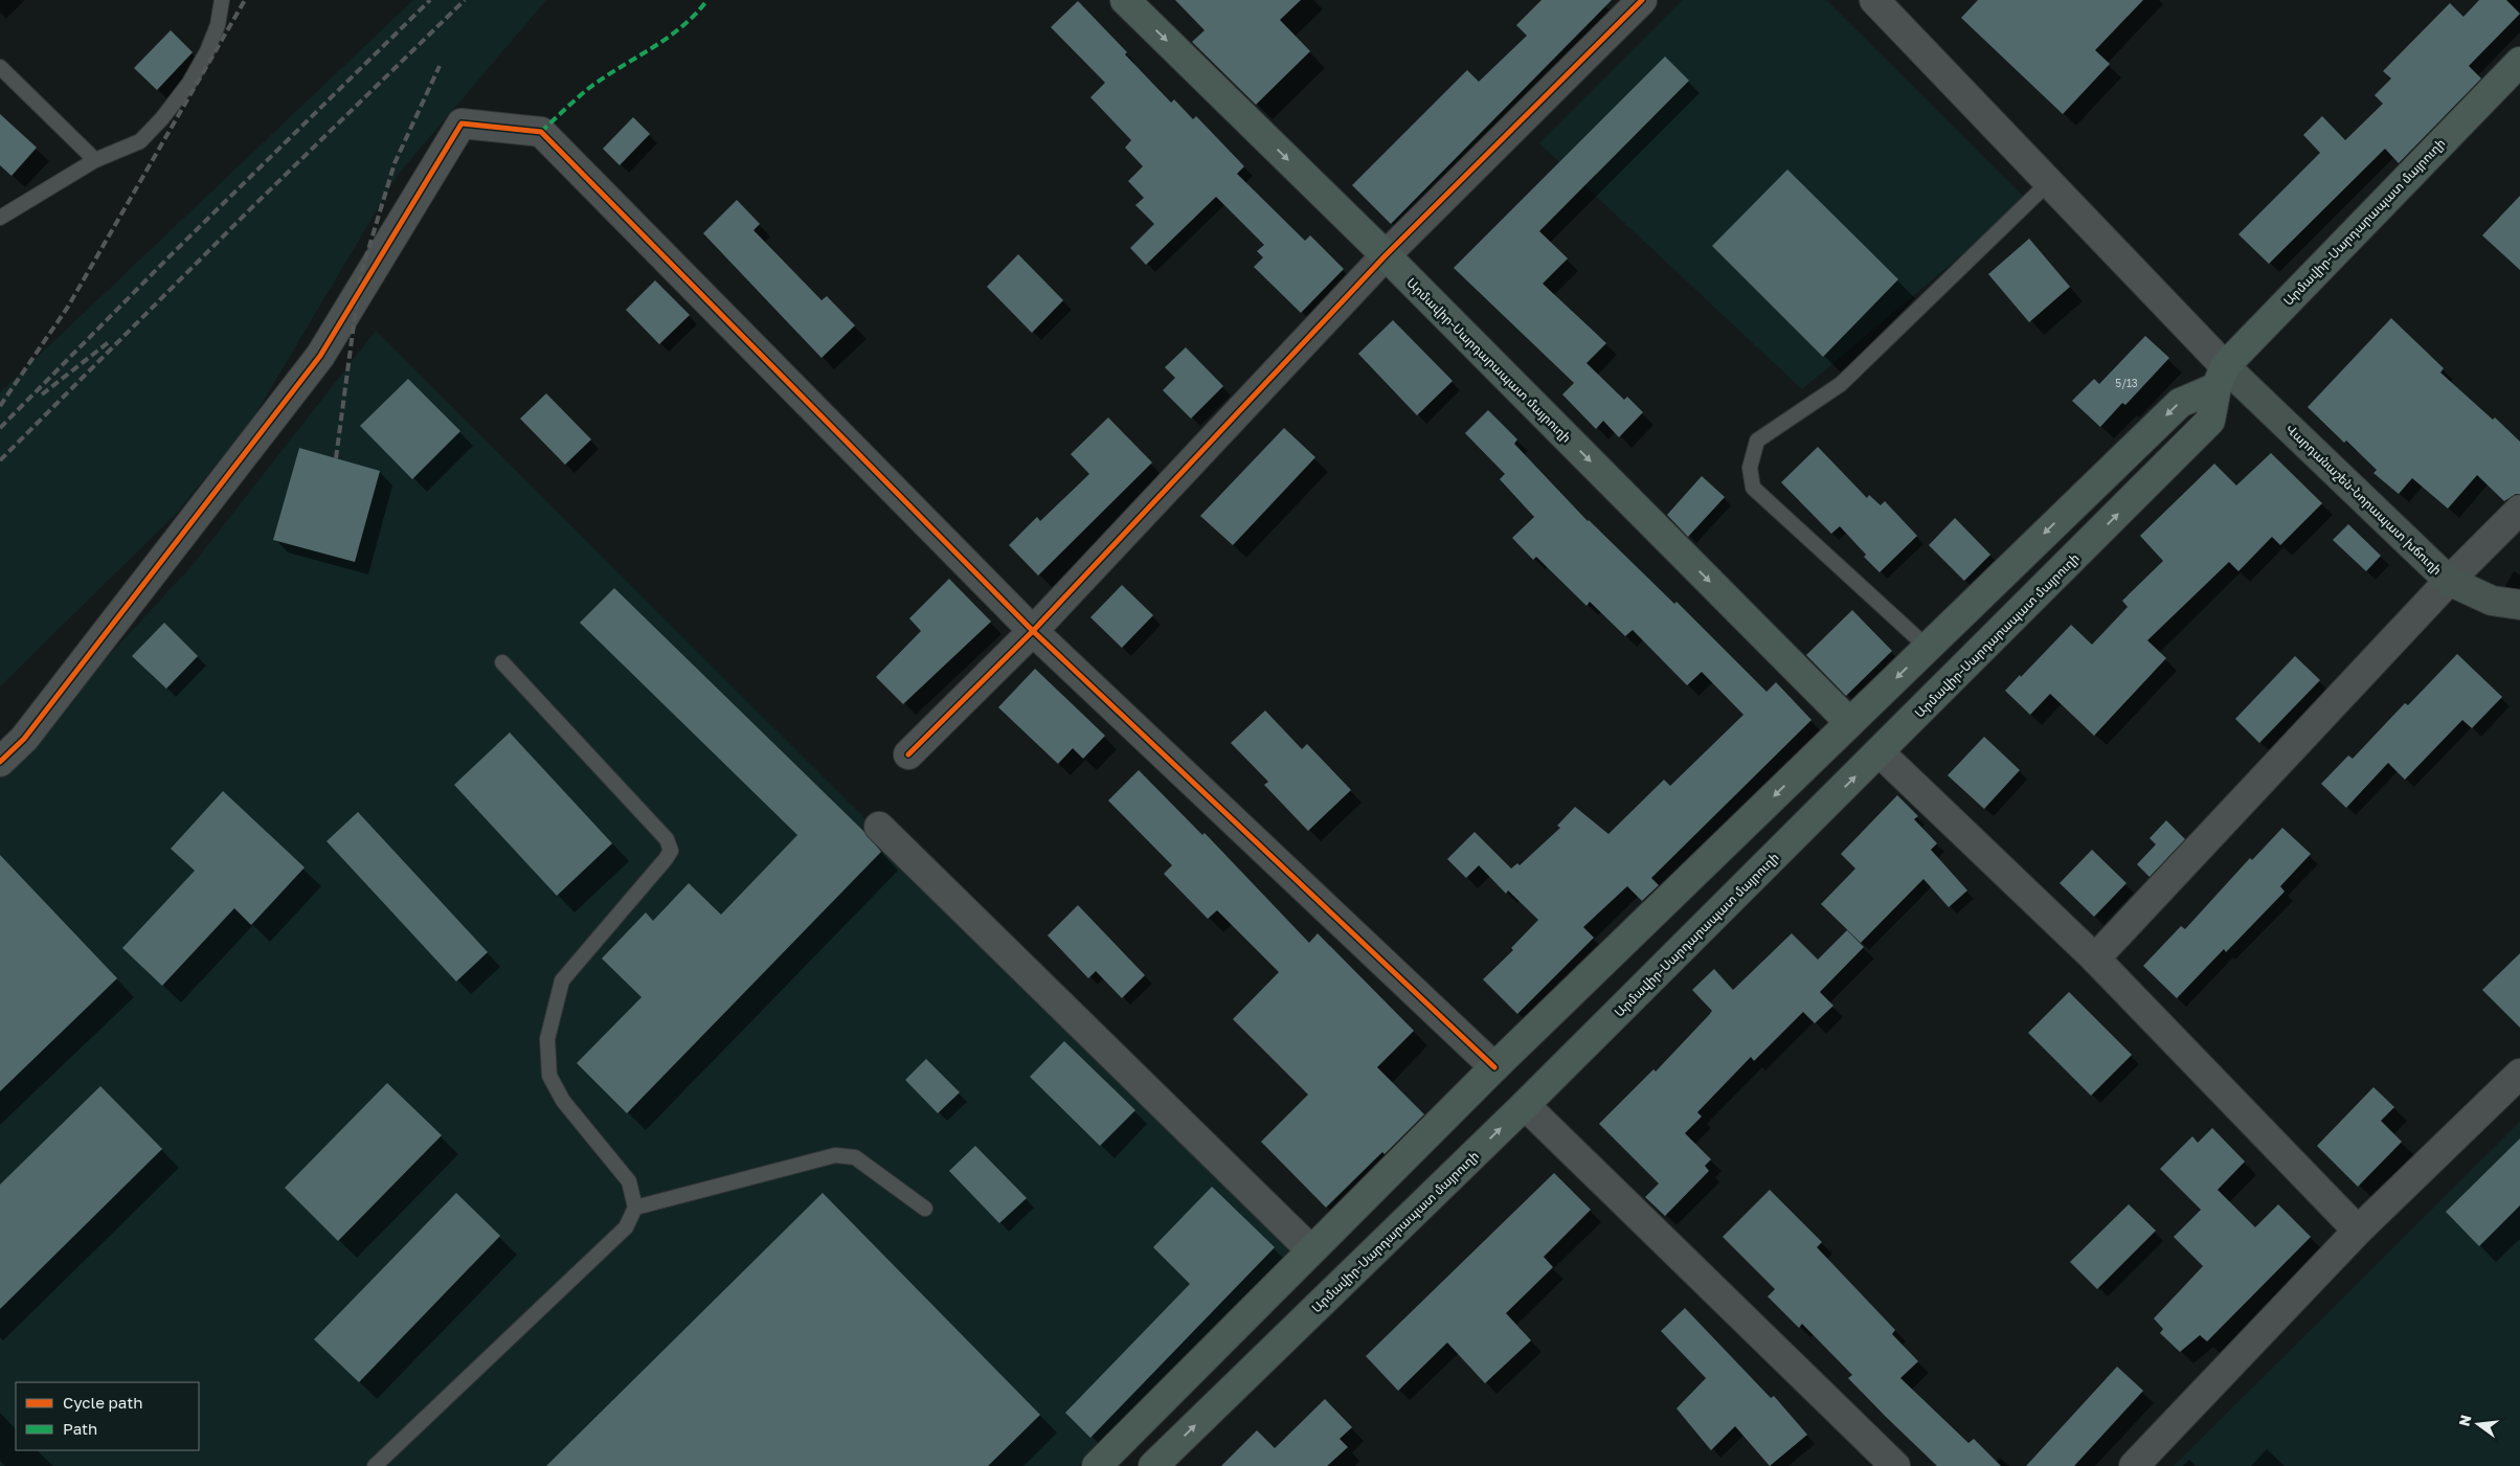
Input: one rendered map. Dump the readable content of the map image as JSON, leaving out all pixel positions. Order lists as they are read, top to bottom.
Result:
{
  "streets": {
    "highway": ["Արմավիր-Սարդարապատ մայրուղի"],
    "main road": ["Վարդանաշեն-Նորապատ խճուղի"]
  },
  "crossings": [
    ["Արմավիր-Սարդարապատ մայրուղի", "Վարդանաշեն-Նորապատ խճուղի"]
  ],
  "house_numbers": ["5/13"],
  "legend": ["Cycle path", "Path"],
  "north": "left"
}
